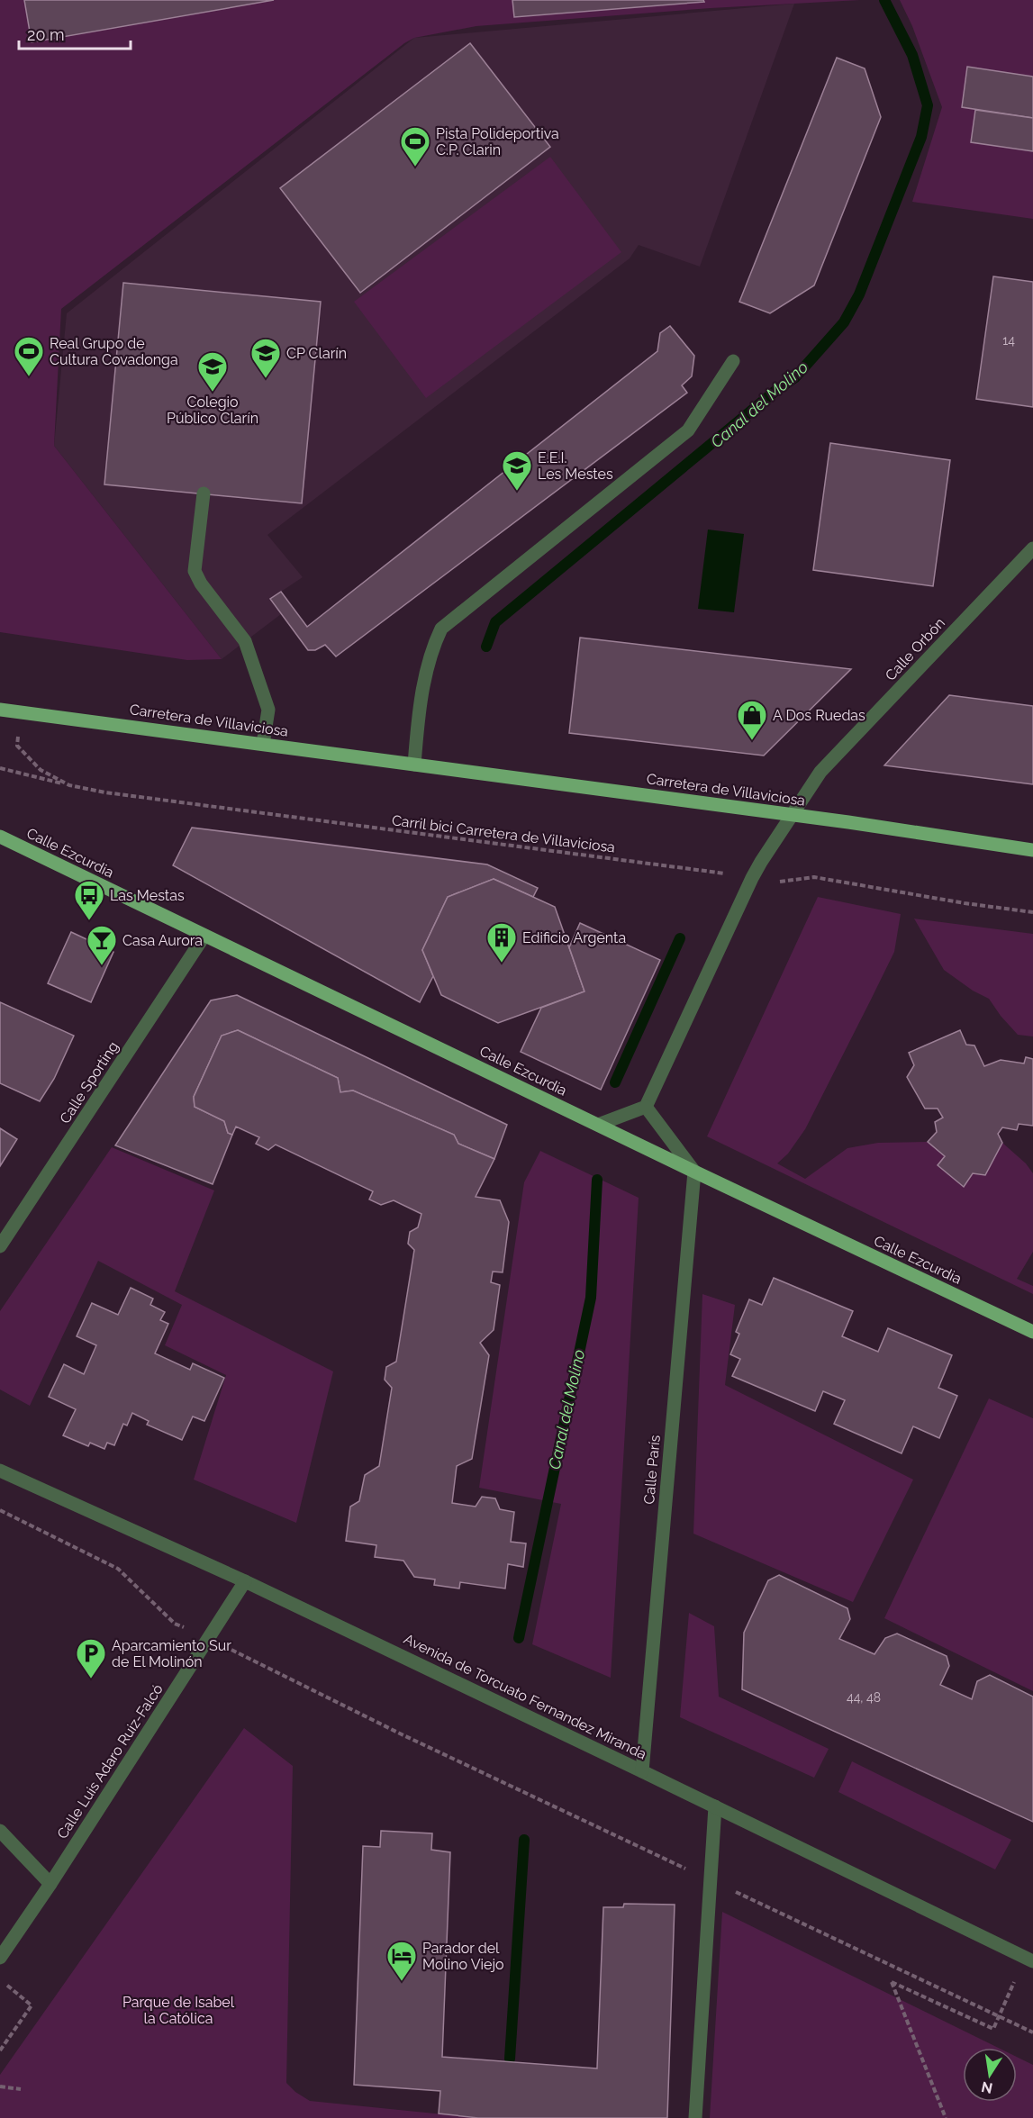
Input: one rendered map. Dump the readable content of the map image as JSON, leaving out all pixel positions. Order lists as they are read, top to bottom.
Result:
{
  "streets": {
    "main road": ["Carretera de Villaviciosa", "Calle Ezcurdia"],
    "street": [
      "Calle Orbón",
      "Calle Sporting",
      "Calle París",
      "Avenida de Torcuato Fernandez Miranda",
      "Calle Luis Adaro Ruiz-Falcó"
    ],
    "path": ["Carril bici Carretera de Villaviciosa"]
  },
  "crossings": [
    ["Calle Orbón", "Carretera de Villaviciosa"],
    ["Calle Orbón", "Carril bici Carretera de Villaviciosa"],
    ["Carretera de Villaviciosa", "Carril bici Carretera de Villaviciosa"],
    ["Calle Ezcurdia", "Calle Sporting"],
    ["Calle Ezcurdia", "Calle París"],
    ["Calle París", "Avenida de Torcuato Fernandez Miranda"],
    ["Avenida de Torcuato Fernandez Miranda", "Calle Luis Adaro Ruiz-Falcó"]
  ],
  "water": ["Canal del Molino"],
  "parks": ["Parque de Isabel la Católica"],
  "places": {
    "sports": ["Pista Polideportiva C.P. Clarin", "Real Grupo de Cultura Covadonga"],
    "school or university": ["CP Clarín", "Colegio Público Clarín", "E.E.I. Les Mestes"],
    "shop": ["A Dos Ruedas"],
    "bus stop": ["Las Mestas"],
    "building": ["Edificio Argenta"],
    "bar": ["Casa Aurora"],
    "parking": ["Aparcamiento Sur de El Molinón"],
    "hotel": ["Parador del Molino Viejo"]
  },
  "house_numbers": ["14", "44, 48"],
  "scale_bar": "20 m",
  "north": "bottom"
}
